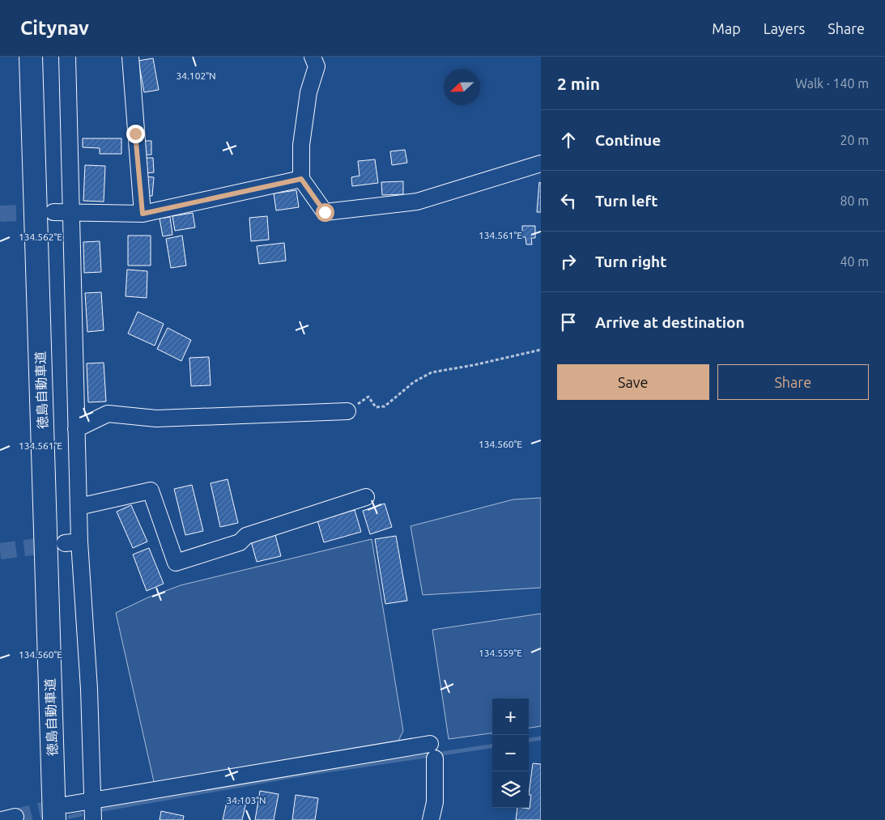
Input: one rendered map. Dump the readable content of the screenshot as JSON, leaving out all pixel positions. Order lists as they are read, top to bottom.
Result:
{
  "streets": {
    "highway": ["徳島自動車道"]
  },
  "north": "left",
  "page": {
    "header": "Citynav",
    "nav": ["Map", "Layers", "Share"],
    "heading": ["2 min", "Walk · 140 m"],
    "list": [
      ["Continue", "20 m"],
      ["Turn left", "80 m"],
      ["Turn right", "40 m"],
      "Arrive at destination"
    ],
    "buttons": ["Save", "Share"],
    "map_buttons": ["+", "−"]
  },
  "coordinates": [
    "34.102°N",
    "134.561°E",
    "134.562°E",
    "134.560°E",
    "134.559°E",
    "34.103°N"
  ]
}
